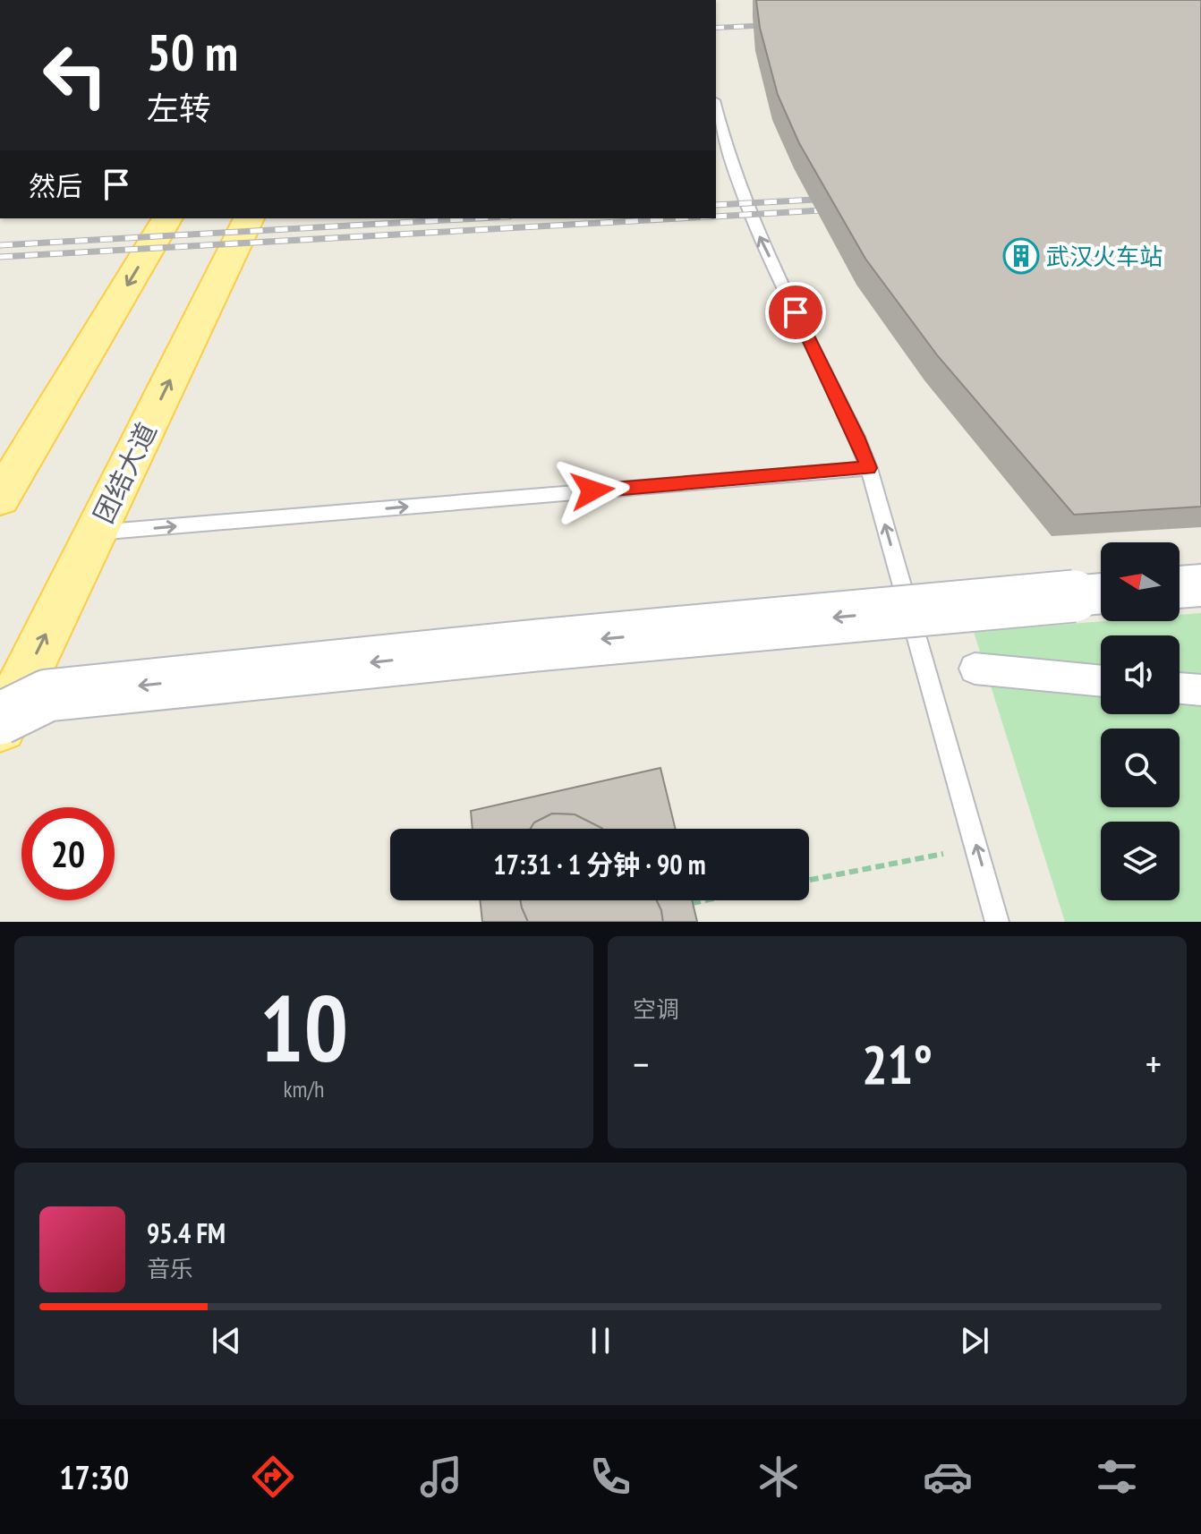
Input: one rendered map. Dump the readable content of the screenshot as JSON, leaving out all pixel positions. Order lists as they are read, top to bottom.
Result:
{
  "streets": {
    "main road": ["团结大道"]
  },
  "places": {
    "building": ["武汉火车站"]
  },
  "north": "left",
  "page": {
    "turn": ["50 m", "左转"],
    "then": "然后",
    "limit": "20",
    "trip": "17:31 · 1 分钟 · 90 m",
    "tile": [
      ["10", "km/h"],
      "空调"
    ],
    "heat": ["−", "21°", "+"],
    "song": ["95.4 FM", "音乐"],
    "tabs": "17:30"
  }
}
